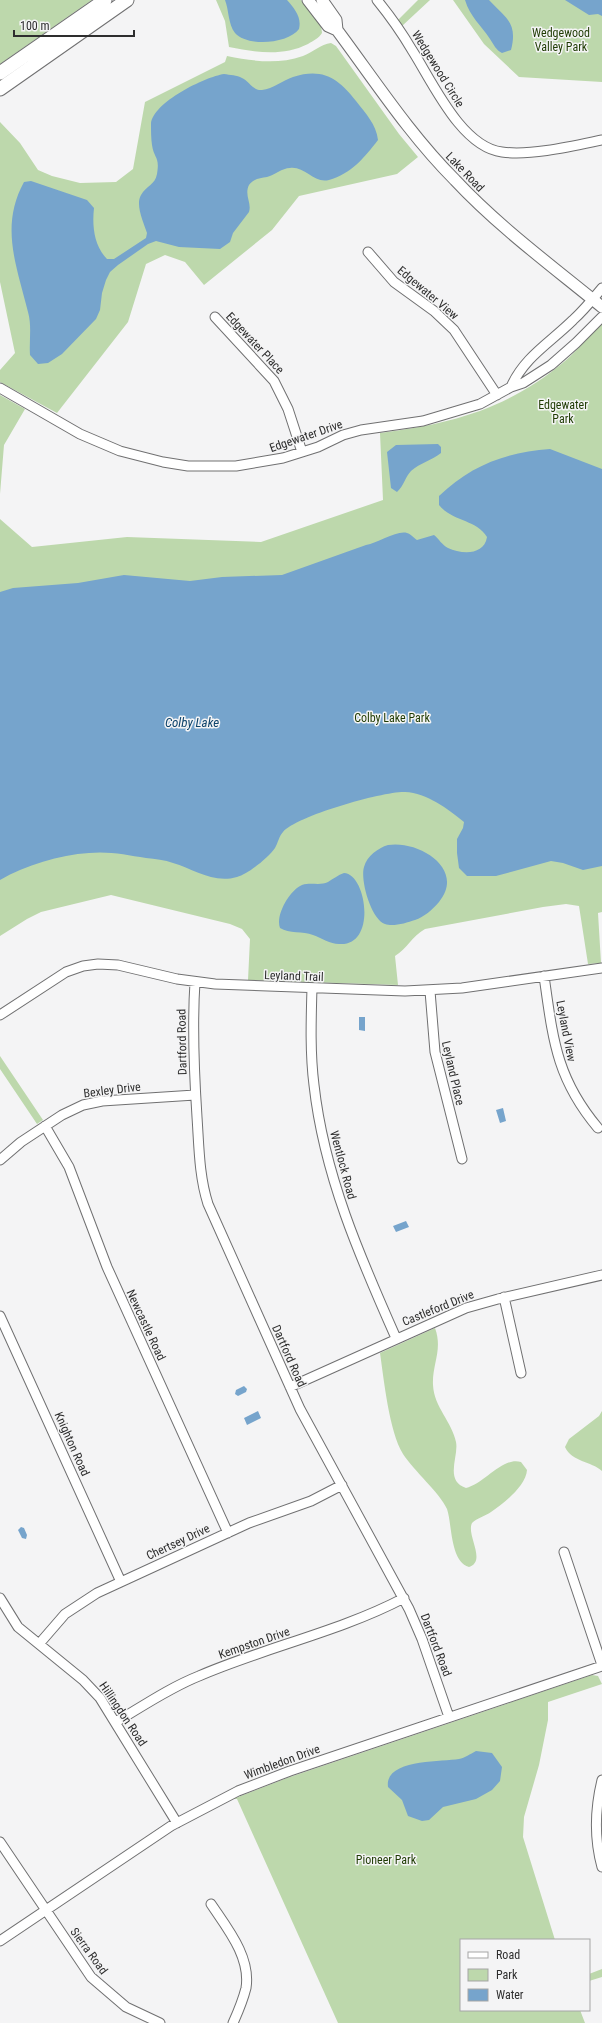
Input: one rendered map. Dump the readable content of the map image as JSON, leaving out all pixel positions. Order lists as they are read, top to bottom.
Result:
{
  "streets": {
    "street": [
      "Wedgewood Circle",
      "Lake Road",
      "Edgewater View",
      "Edgewater Place",
      "Edgewater Drive",
      "Leyland Trail",
      "Leyland View",
      "Dartford Road",
      "Leyland Place",
      "Bexley Drive",
      "Wentlock Road",
      "Castleford Drive",
      "Newcastle Road",
      "Knighton Road",
      "Chertsey Drive",
      "Kempston Drive",
      "Hillingdon Road",
      "Wimbledon Drive",
      "Sierra Road"
    ]
  },
  "crossings": [
    ["Lake Road", "Edgewater Drive"],
    ["Edgewater View", "Edgewater Drive"],
    ["Edgewater Place", "Edgewater Drive"],
    ["Leyland Trail", "Leyland View"],
    ["Leyland Trail", "Dartford Road"],
    ["Leyland Trail", "Leyland Place"],
    ["Leyland Trail", "Wentlock Road"],
    ["Dartford Road", "Bexley Drive"],
    ["Dartford Road", "Castleford Drive"],
    ["Dartford Road", "Chertsey Drive"],
    ["Dartford Road", "Kempston Drive"],
    ["Dartford Road", "Wimbledon Drive"],
    ["Bexley Drive", "Newcastle Road"],
    ["Wentlock Road", "Castleford Drive"],
    ["Newcastle Road", "Chertsey Drive"],
    ["Knighton Road", "Chertsey Drive"],
    ["Chertsey Drive", "Hillingdon Road"],
    ["Kempston Drive", "Hillingdon Road"],
    ["Hillingdon Road", "Wimbledon Drive"],
    ["Wimbledon Drive", "Sierra Road"]
  ],
  "water": ["Colby Lake"],
  "parks": [
    "Wedgewood Valley Park",
    "Edgewater Park",
    "Colby Lake Park",
    "Pioneer Park"
  ],
  "legend": ["Road", "Park", "Water"],
  "scale_bar": "100 m"
}
